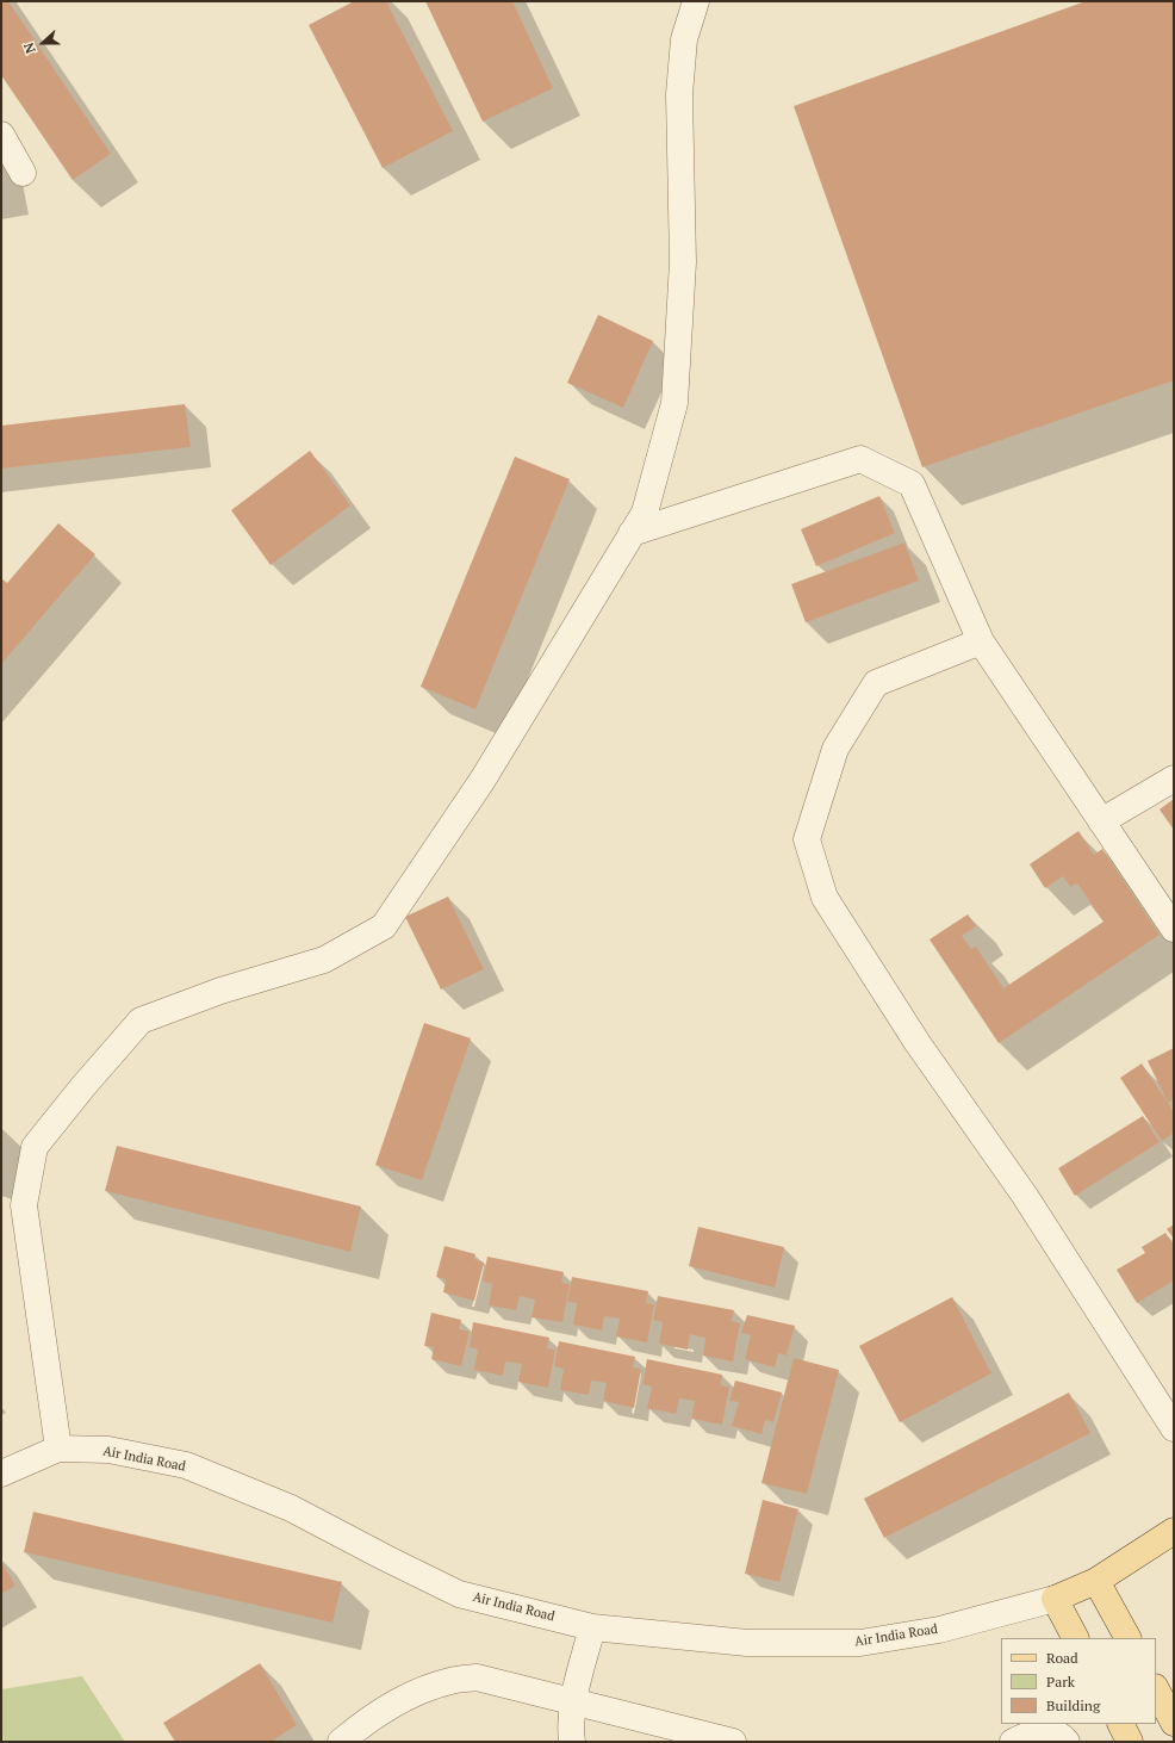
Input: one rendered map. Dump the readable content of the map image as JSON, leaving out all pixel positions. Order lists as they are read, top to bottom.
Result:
{
  "streets": {
    "street": ["Air India Road"]
  },
  "legend": ["Road", "Park", "Building"],
  "north": "left"
}
